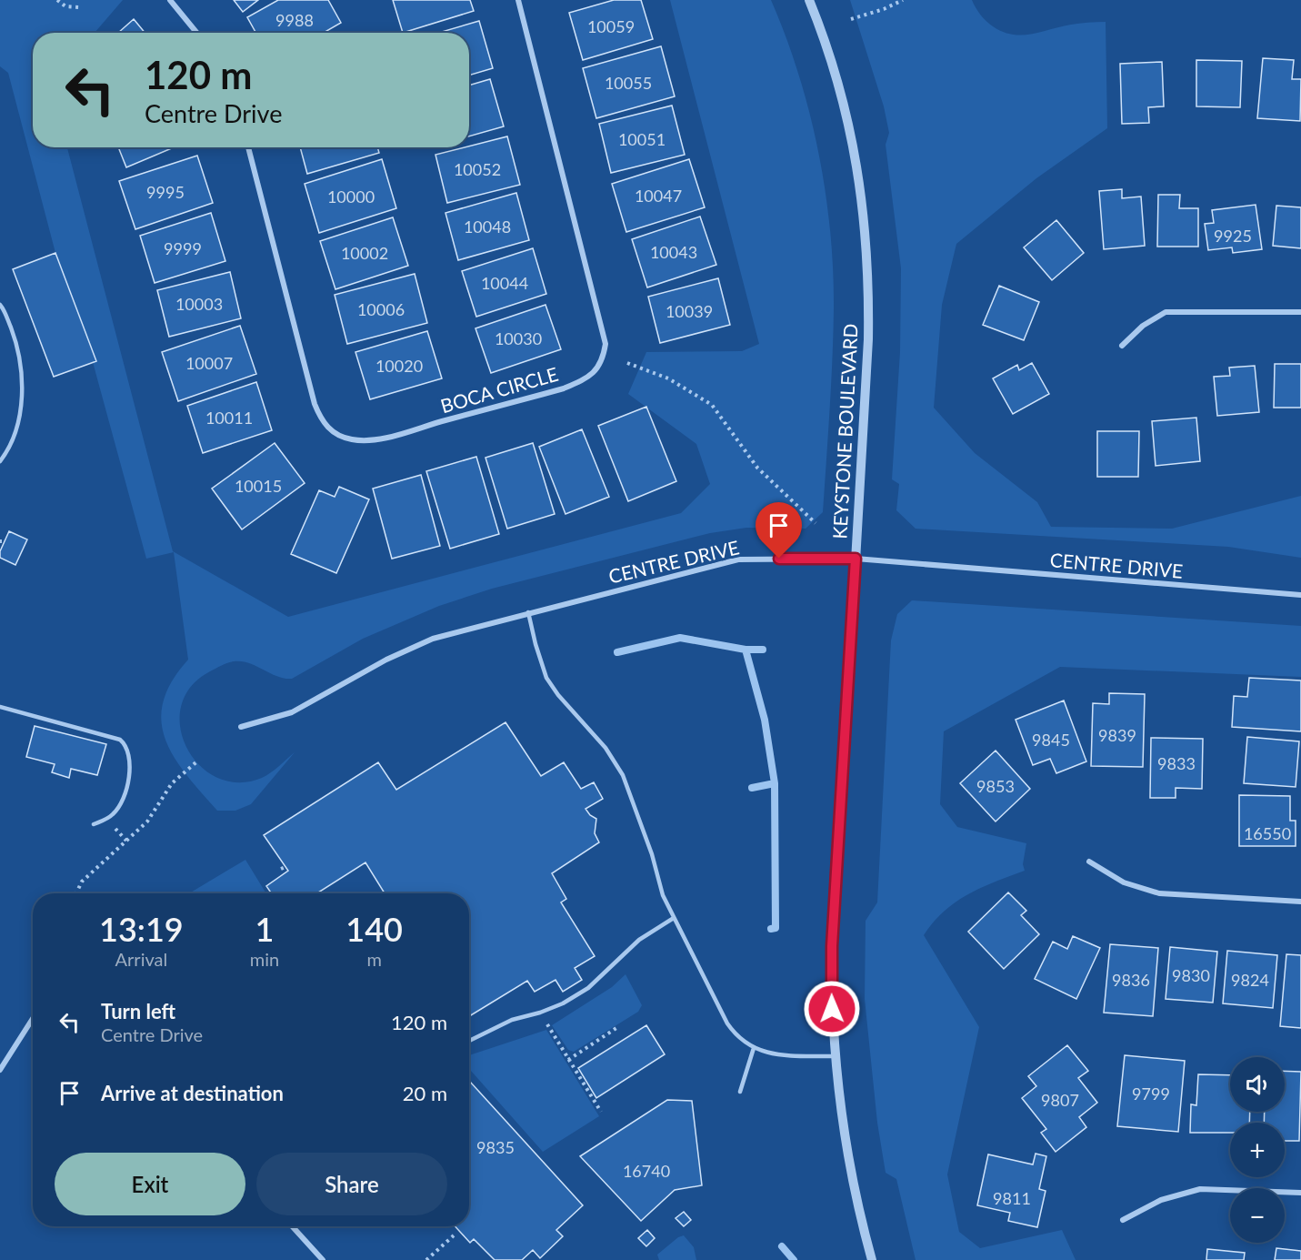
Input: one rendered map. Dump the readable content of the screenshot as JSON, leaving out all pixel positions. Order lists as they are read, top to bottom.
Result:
{
  "streets": {
    "street": ["BOCA CIRCLE", "KEYSTONE BOULEVARD", "CENTRE DRIVE"]
  },
  "crossings": [
    ["KEYSTONE BOULEVARD", "CENTRE DRIVE"]
  ],
  "house_numbers": [
    "9988",
    "10059",
    "10055",
    "10051",
    "10052",
    "9995",
    "10047",
    "10000",
    "10048",
    "9925",
    "9999",
    "10043",
    "10002",
    "10044",
    "10003",
    "10006",
    "10039",
    "10030",
    "10007",
    "10020",
    "10011",
    "10015",
    "9839",
    "9845",
    "9833",
    "9853",
    "16550",
    "9830",
    "9836",
    "9824",
    "9799",
    "9807",
    "9835",
    "16740",
    "9811"
  ],
  "page": {
    "turn": ["120 m", "Centre Drive"],
    "eta": [
      "13:19",
      "Arrival",
      "1",
      "min",
      "140",
      "m"
    ],
    "list": [
      {
        "name": "Turn left",
        "note": "Centre Drive",
        "value": "120 m"
      },
      {
        "name": "Arrive at destination",
        "value": "20 m"
      }
    ],
    "map_buttons": ["+", "−"],
    "buttons": ["Exit", "Share"]
  }
}
